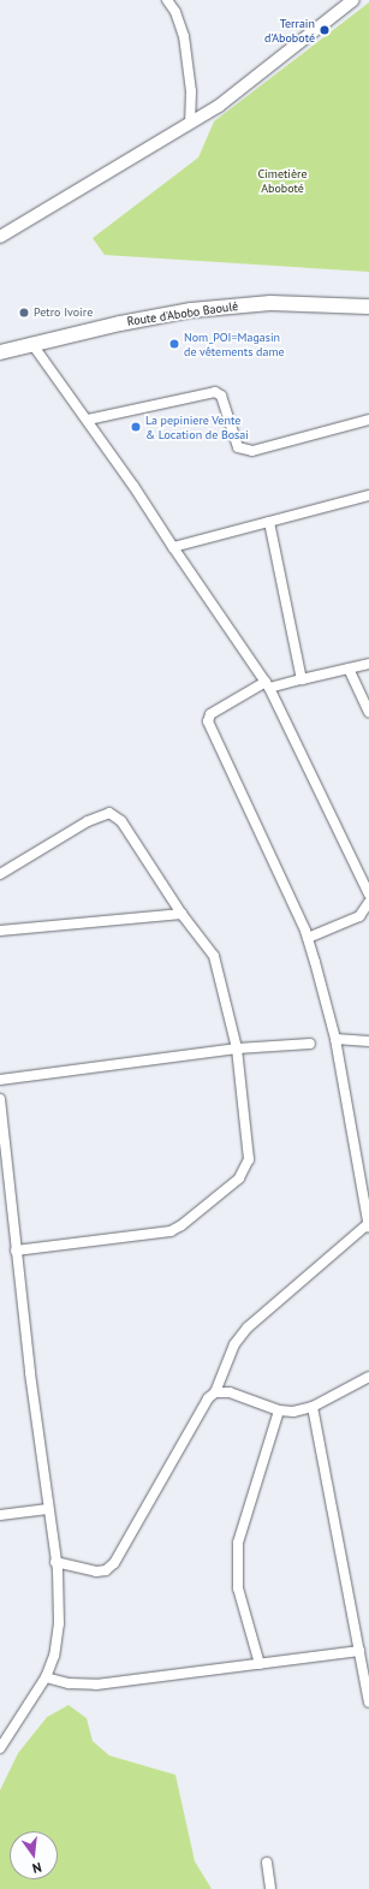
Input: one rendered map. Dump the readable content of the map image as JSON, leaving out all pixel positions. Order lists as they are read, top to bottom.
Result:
{
  "streets": {
    "main road": ["Route d'Abobo Baoulé"]
  },
  "parks": ["Cimetière Aboboté"],
  "places": [
    "Terrain d'Aboboté",
    "Petro Ivoire",
    "Nom_POI=Magasin de vêtements dame",
    "La pepiniere Vente & Location de Bosai"
  ],
  "north": "bottom"
}
